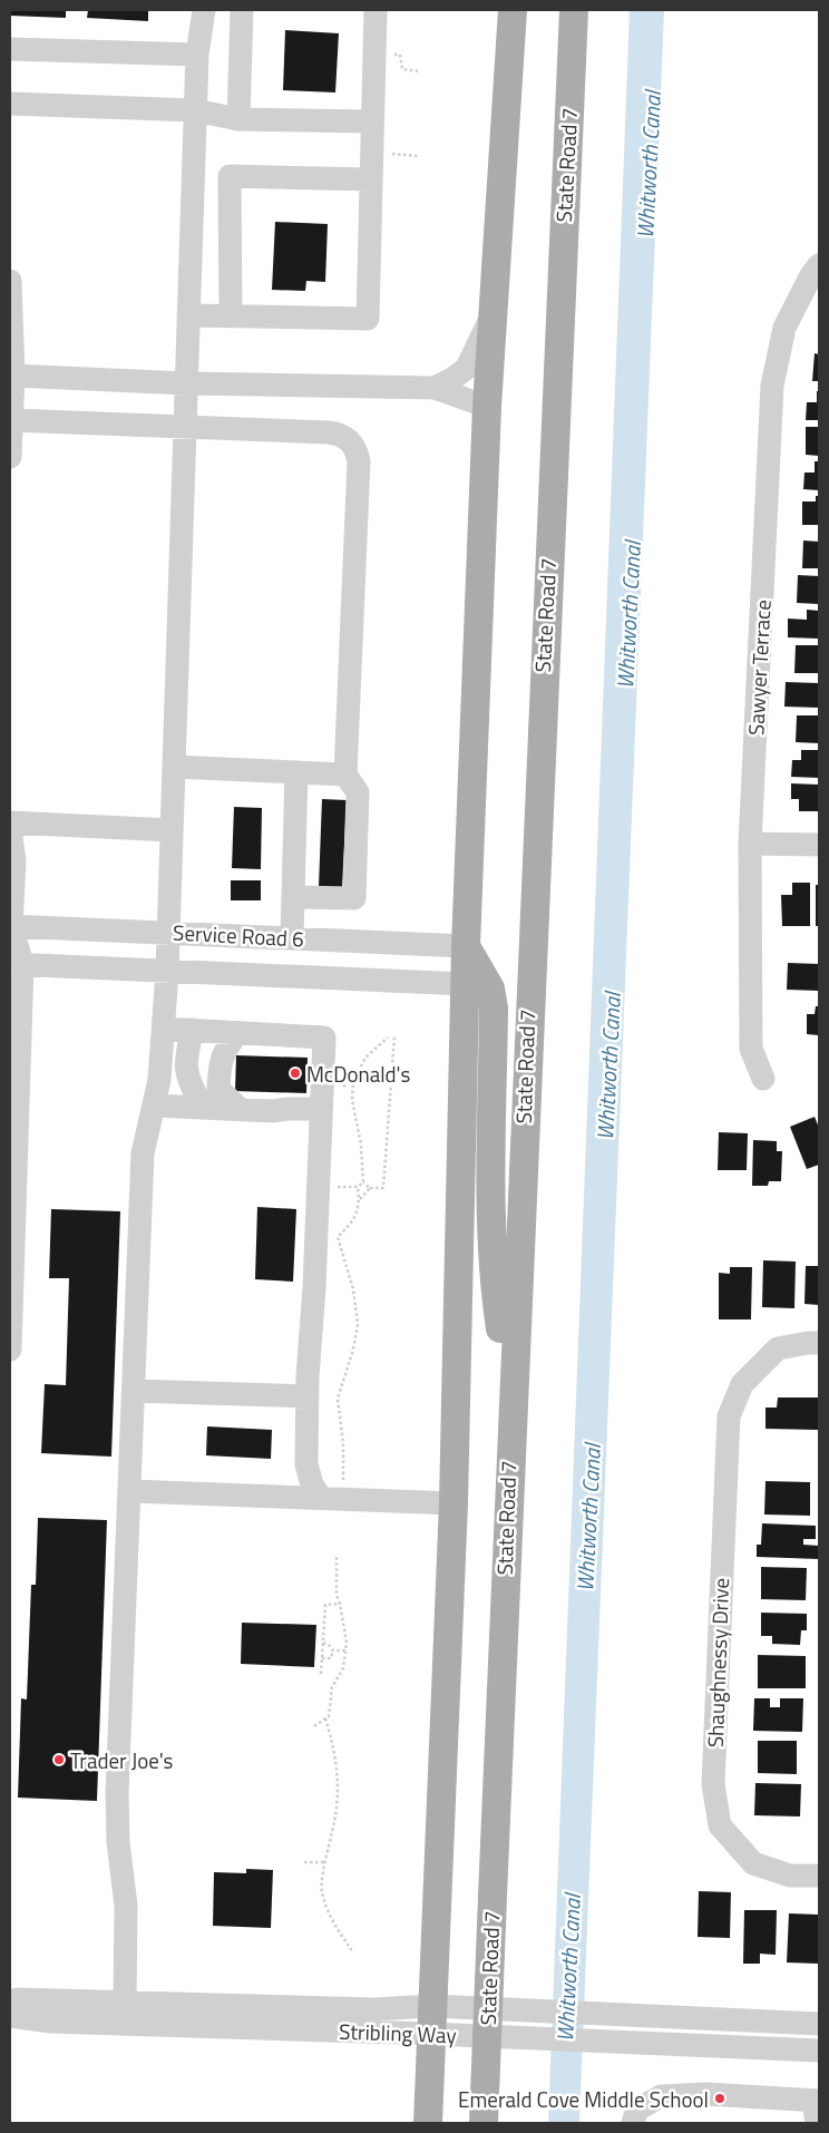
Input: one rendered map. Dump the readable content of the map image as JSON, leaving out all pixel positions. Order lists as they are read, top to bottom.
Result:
{
  "streets": {
    "main road": ["State Road 7"],
    "street": [
      "Sawyer Terrace",
      "Service Road 6",
      "Shaughnessy Drive",
      "Stribling Way"
    ]
  },
  "crossings": [
    ["State Road 7", "Stribling Way"]
  ],
  "water": ["Whitworth Canal"],
  "places": ["McDonald's", "Trader Joe's", "Emerald Cove Middle School"]
}
